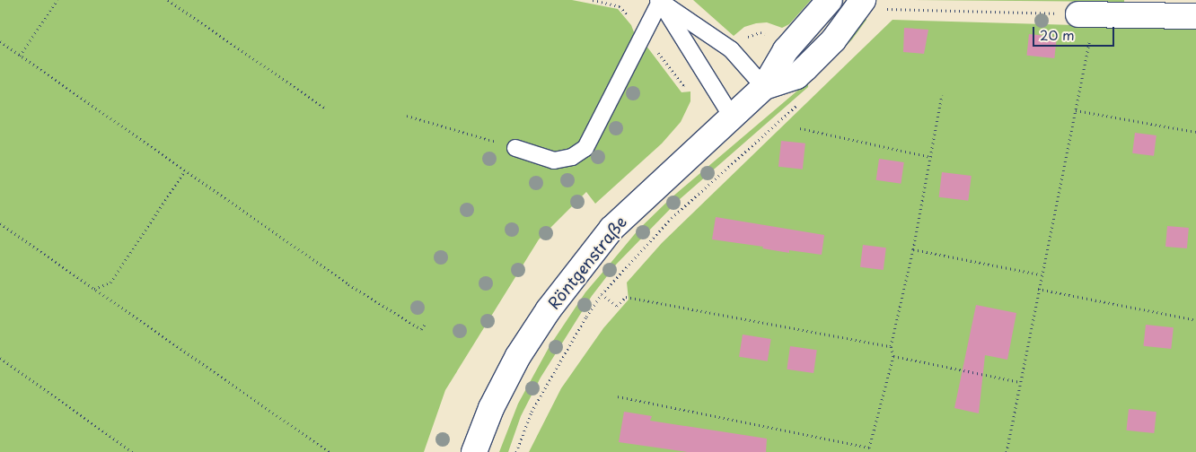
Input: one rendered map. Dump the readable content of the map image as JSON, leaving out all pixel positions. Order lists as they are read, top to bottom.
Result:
{
  "streets": {
    "street": ["Röntgenstraße"]
  },
  "scale_bar": "20 m"
}
